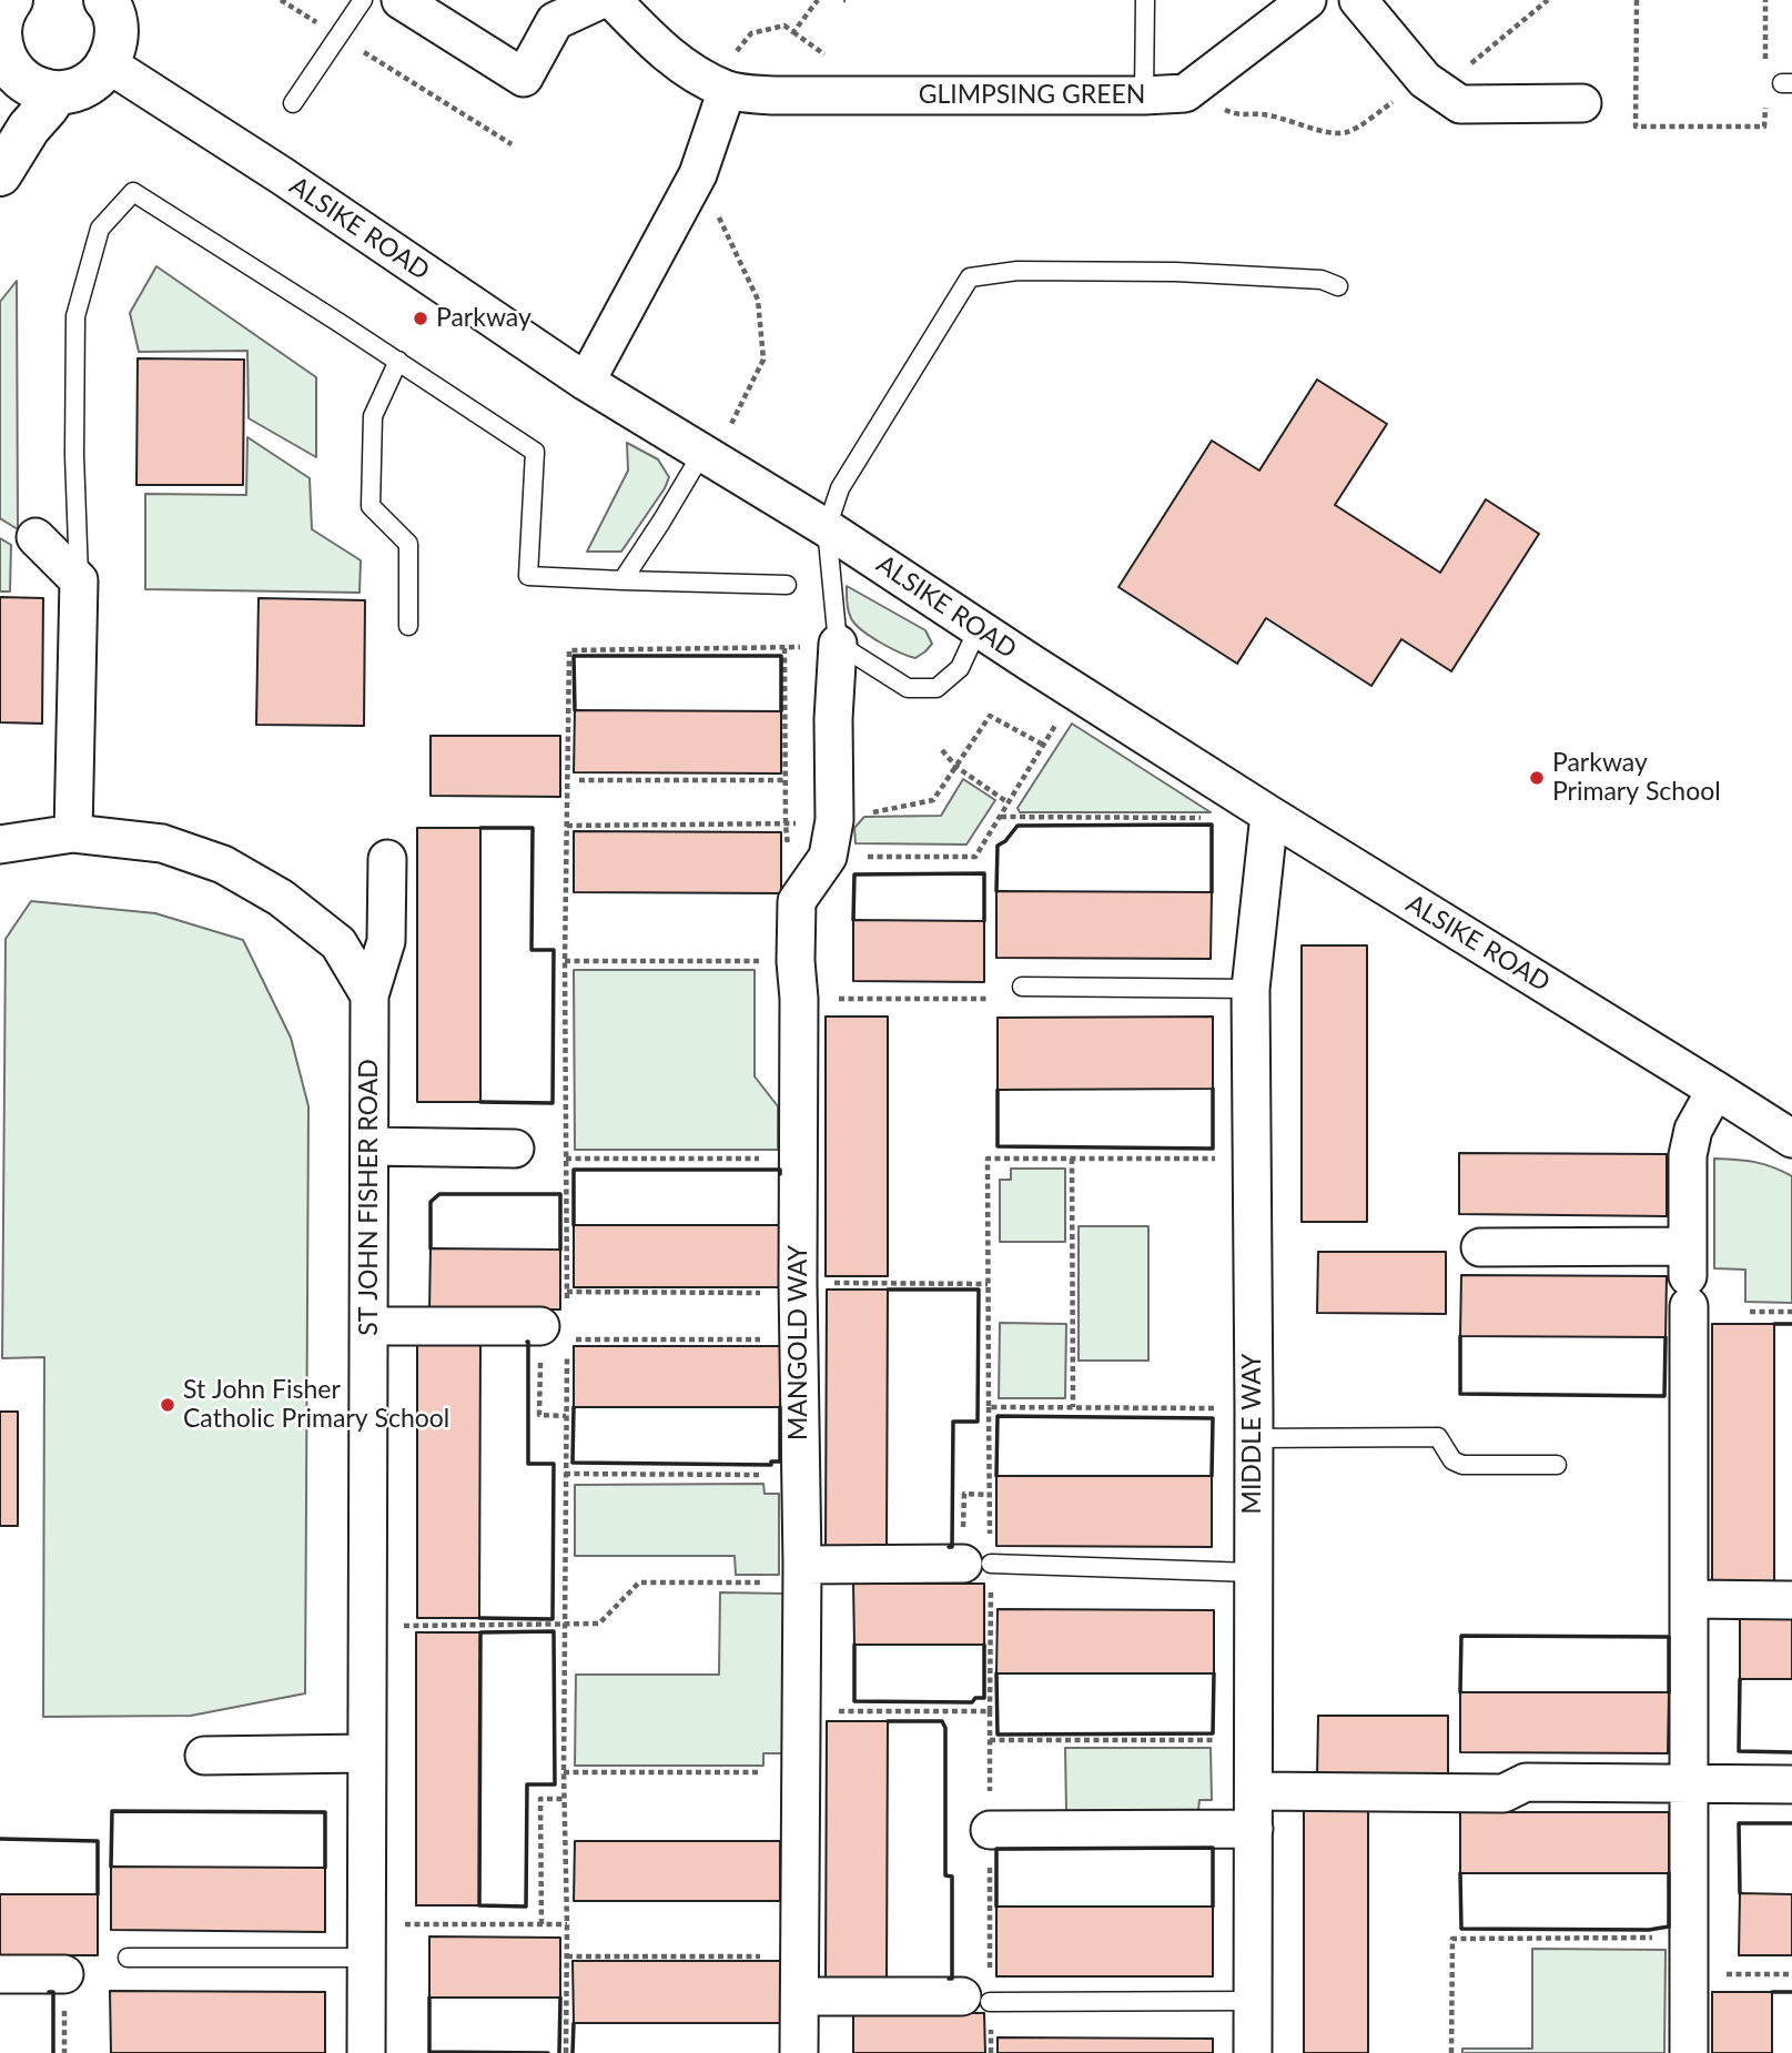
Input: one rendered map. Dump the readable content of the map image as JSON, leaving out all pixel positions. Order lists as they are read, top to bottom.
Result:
{
  "streets": {
    "street": [
      "GLIMPSING GREEN",
      "ALSIKE ROAD",
      "ST JOHN FISHER ROAD",
      "MANGOLD WAY",
      "MIDDLE WAY"
    ]
  },
  "crossings": [
    ["ALSIKE ROAD", "MIDDLE WAY"]
  ],
  "places": ["Parkway", "Parkway Primary School", "St John Fisher Catholic Primary School"]
}
